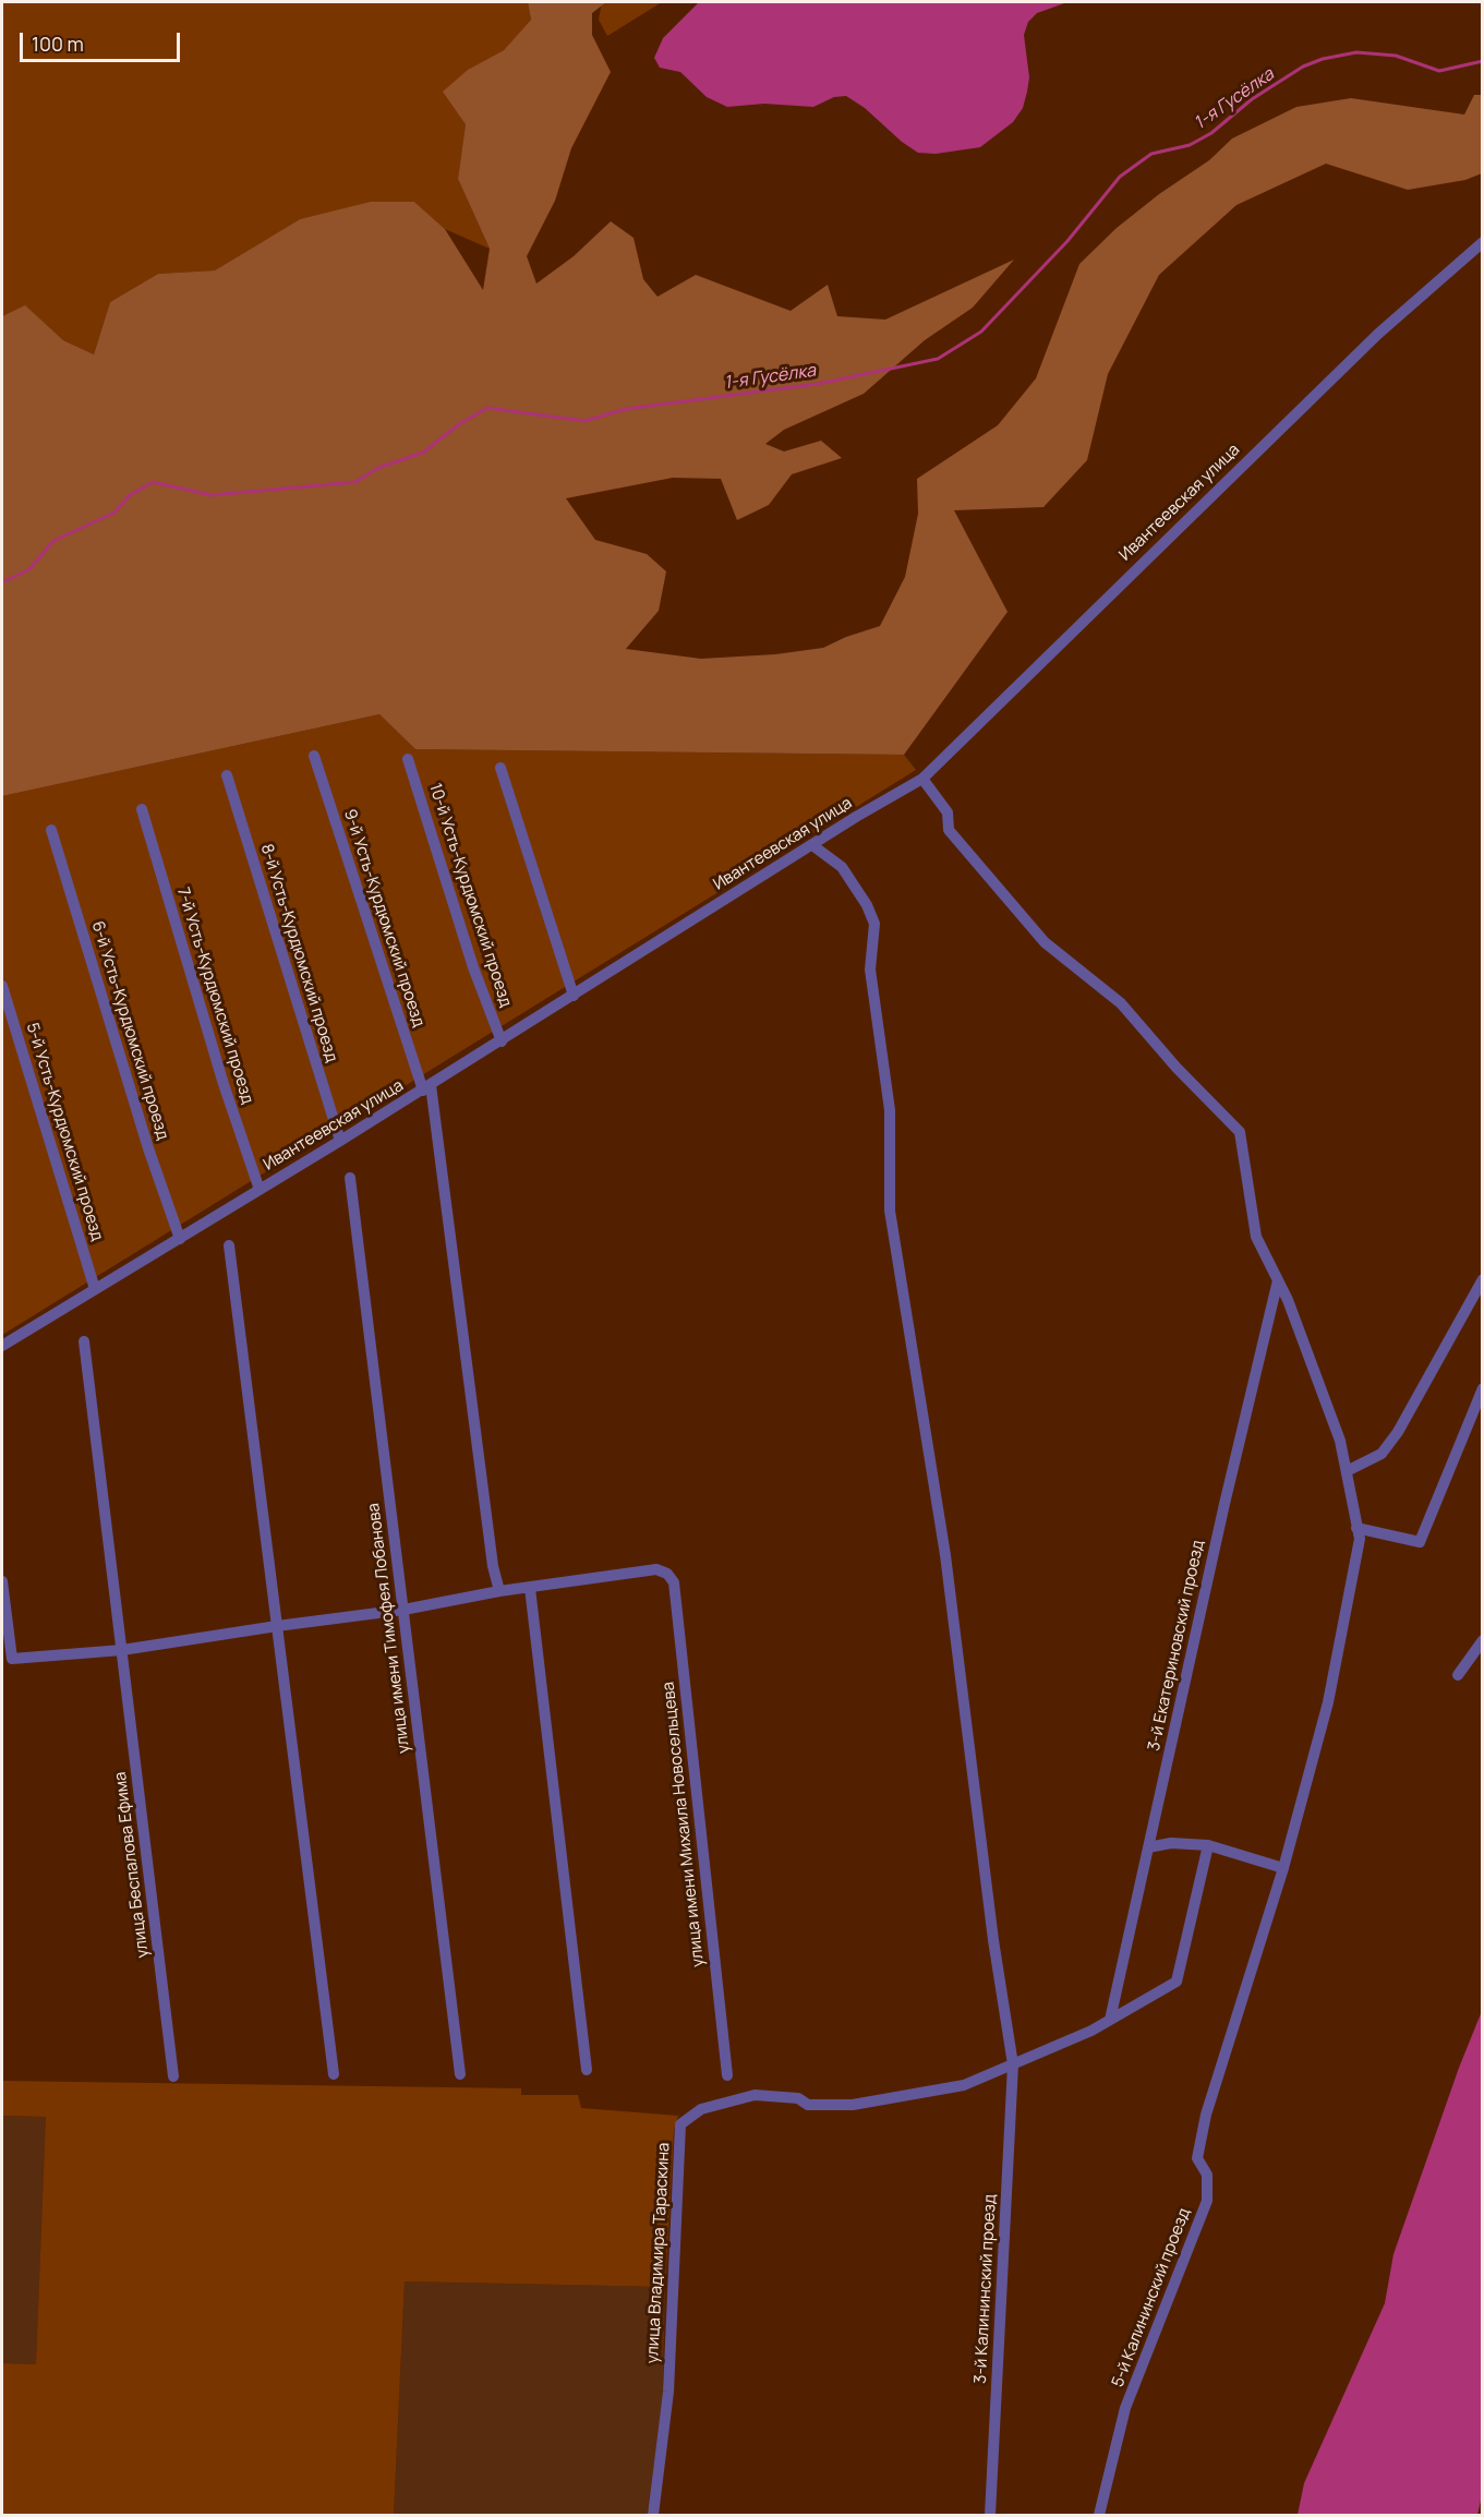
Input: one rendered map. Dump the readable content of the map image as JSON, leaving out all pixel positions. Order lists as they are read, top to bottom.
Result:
{
  "streets": {
    "street": [
      "Ивантеевская улица",
      "10-й Усть-Курдюмский проезд",
      "9-й Усть-Курдюмский проезд",
      "8-й Усть-Курдюмский проезд",
      "7-й Усть-Курдюмский проезд",
      "6-й Усть-Курдюмский проезд",
      "5-й Усть-Курдюмский проезд",
      "улица имени Тимофея Лобанова",
      "3-й Екатериновский проезд",
      "улица имени Михаила Новосельцева",
      "улица Беспалова Ефима",
      "улица Владимира Тараскина",
      "3-й Калининский проезд",
      "5-й Калининский проезд"
    ]
  },
  "crossings": [
    ["Ивантеевская улица", "10-й Усть-Курдюмский проезд"],
    ["Ивантеевская улица", "9-й Усть-Курдюмский проезд"],
    ["Ивантеевская улица", "8-й Усть-Курдюмский проезд"],
    ["Ивантеевская улица", "7-й Усть-Курдюмский проезд"],
    ["Ивантеевская улица", "6-й Усть-Курдюмский проезд"],
    ["Ивантеевская улица", "5-й Усть-Курдюмский проезд"],
    ["Ивантеевская улица", "3-й Калининский проезд"],
    ["Ивантеевская улица", "5-й Калининский проезд"],
    ["3-й Екатериновский проезд", "улица Владимира Тараскина"],
    ["3-й Екатериновский проезд", "5-й Калининский проезд"],
    ["улица Владимира Тараскина", "3-й Калининский проезд"]
  ],
  "water": ["1-я Гусёлка"],
  "scale_bar": "100 m"
}
